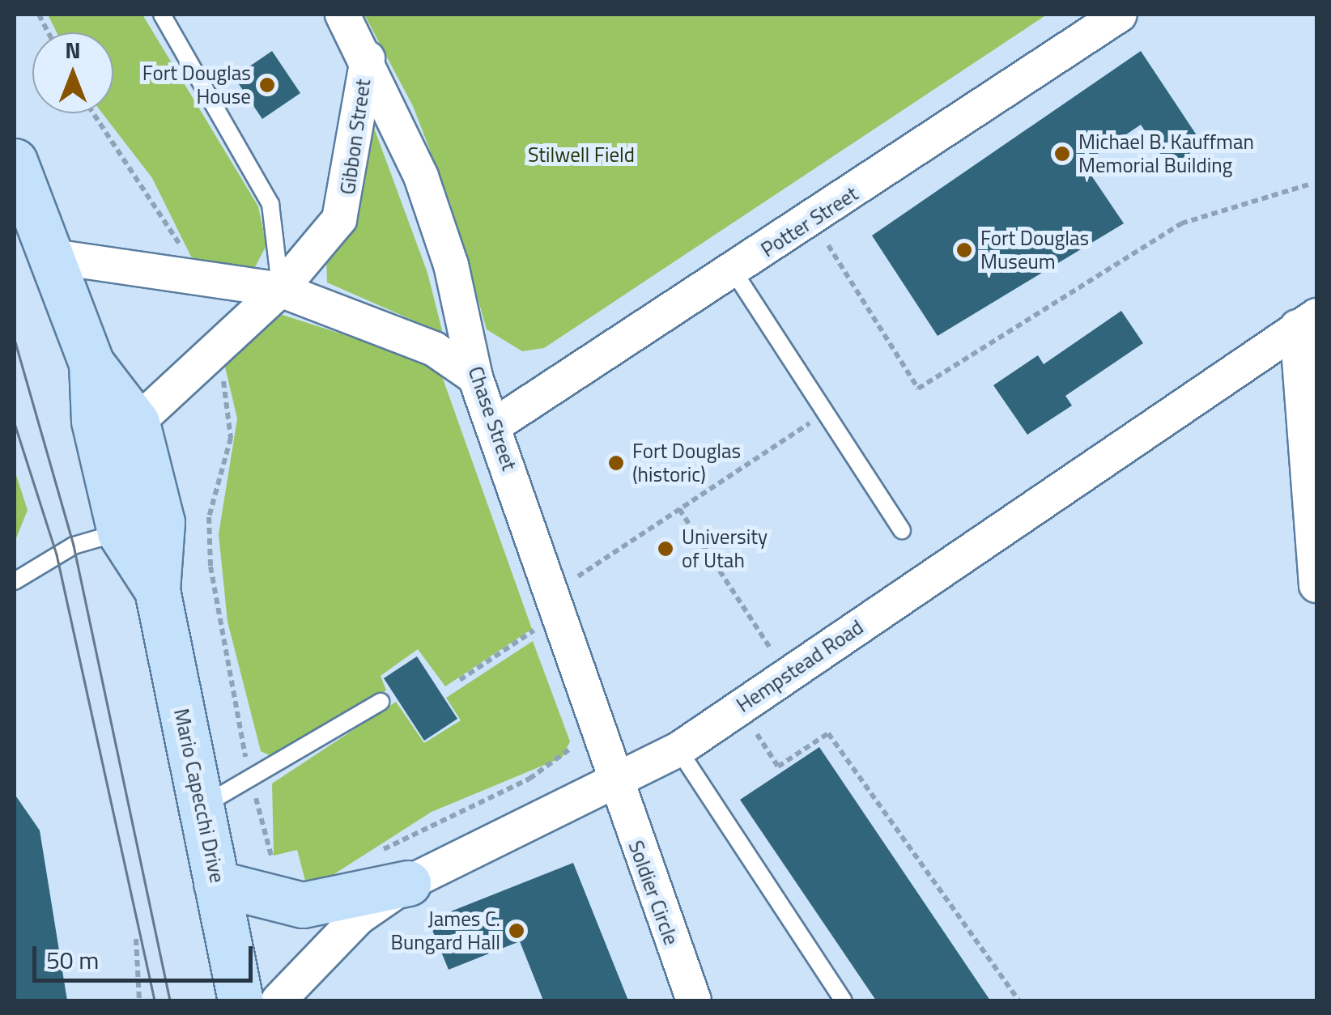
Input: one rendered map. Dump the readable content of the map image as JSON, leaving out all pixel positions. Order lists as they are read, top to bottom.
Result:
{
  "streets": {
    "main road": ["Mario Capecchi Drive"],
    "street": [
      "Gibbon Street",
      "Potter Street",
      "Chase Street",
      "Hempstead Road",
      "Soldier Circle"
    ]
  },
  "crossings": [
    ["Gibbon Street", "Chase Street"],
    ["Gibbon Street", "Mario Capecchi Drive"],
    ["Potter Street", "Chase Street"],
    ["Chase Street", "Hempstead Road"],
    ["Chase Street", "Soldier Circle"],
    ["Hempstead Road", "Soldier Circle"]
  ],
  "parks": ["Stilwell Field"],
  "places": [
    "Fort Douglas House",
    "Michael B. Kauffman Memorial Building",
    "Fort Douglas Museum",
    "Fort Douglas (historic)",
    "University of Utah",
    "James C. Bungard Hall"
  ],
  "scale_bar": "50 m",
  "north": "top"
}
